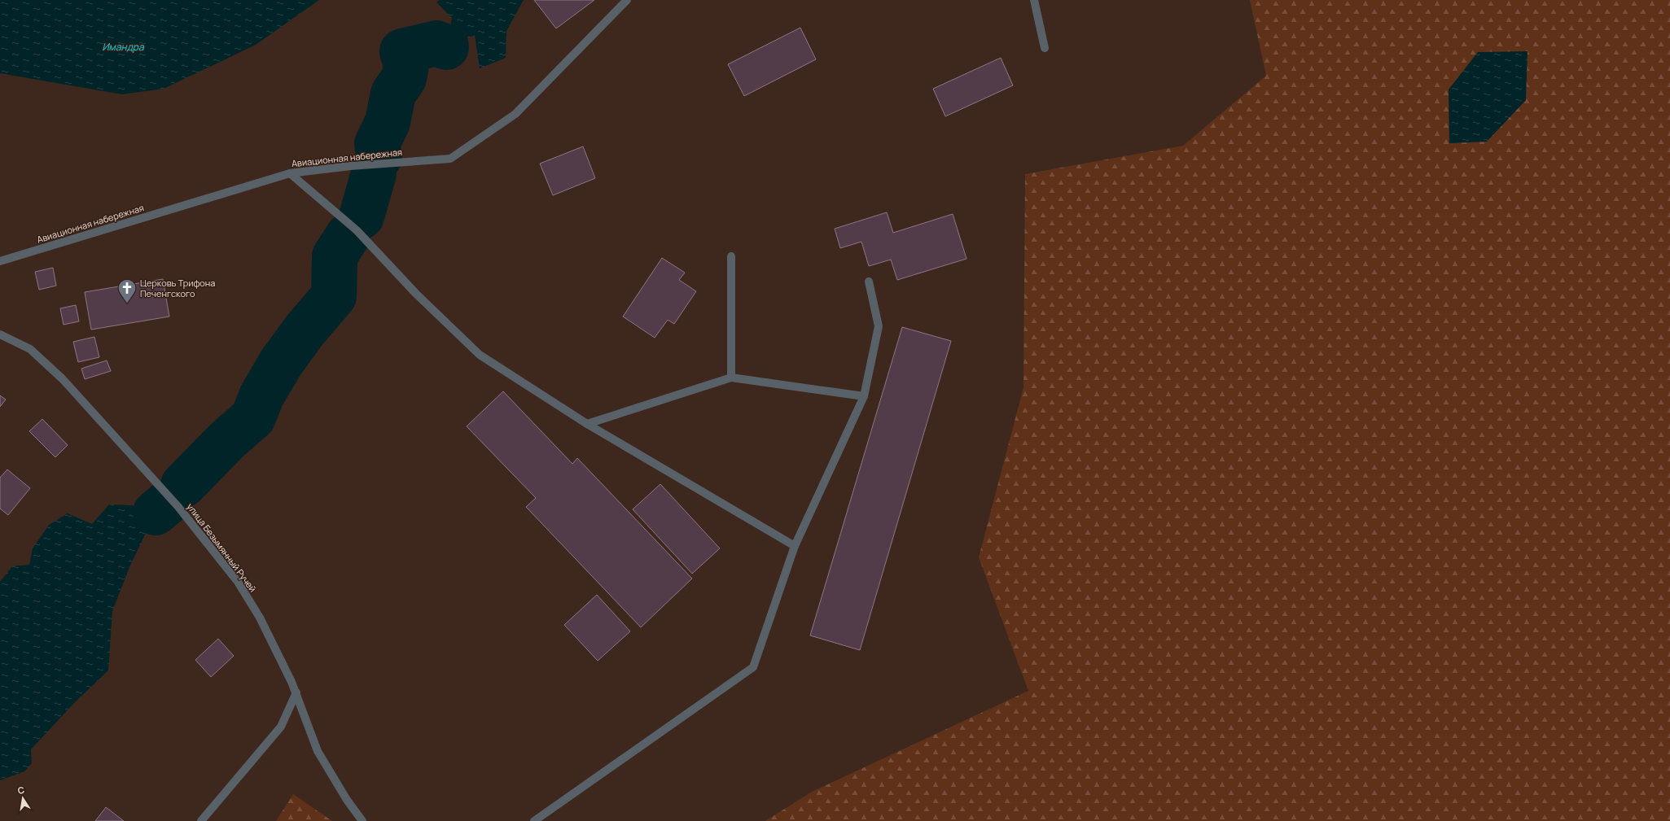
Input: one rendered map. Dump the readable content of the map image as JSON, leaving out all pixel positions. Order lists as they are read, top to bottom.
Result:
{
  "streets": {
    "street": ["Авиационная набережная", "улица Безымянный Ручей"]
  },
  "water": ["Имандра"],
  "places": {
    "church": ["Церковь Трифона Печенгского"]
  },
  "north": "top"
}
